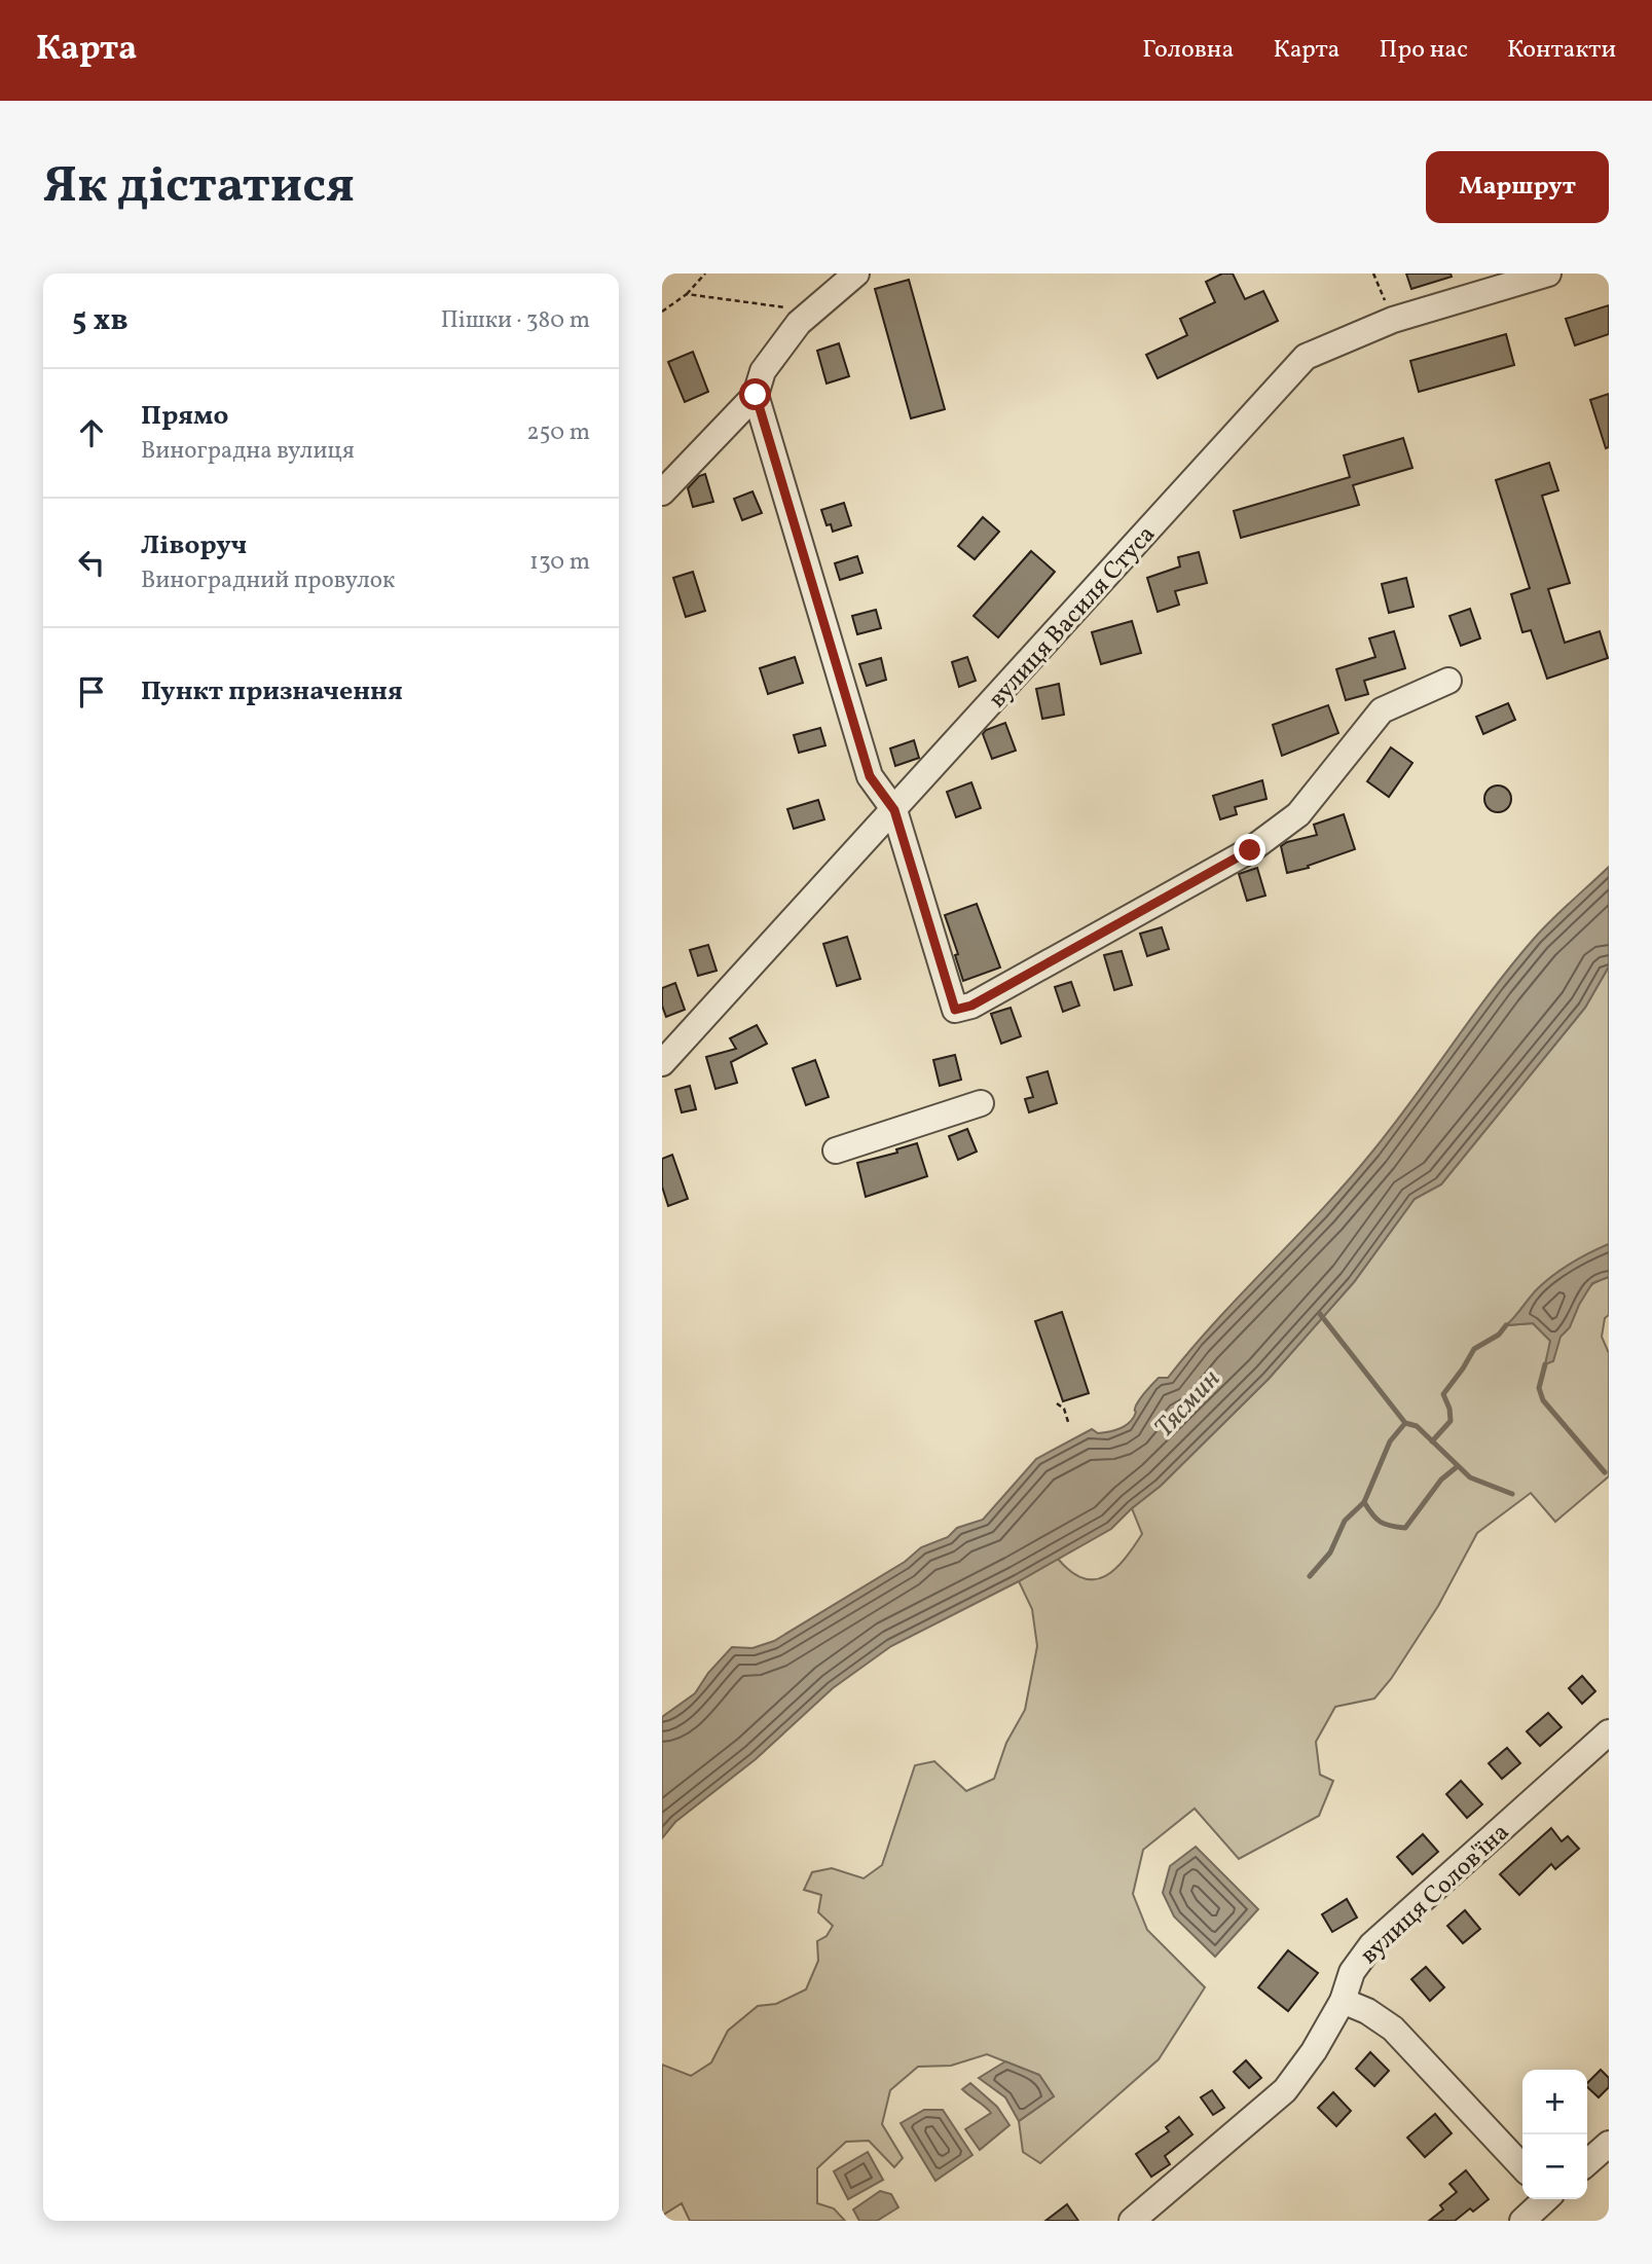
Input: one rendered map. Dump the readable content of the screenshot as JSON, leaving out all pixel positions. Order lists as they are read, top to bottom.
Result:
{
  "streets": {
    "street": ["вулиця Василя Стуса", "вулиця Солов'їна"]
  },
  "water": ["Тясмин"],
  "page": {
    "header": "Карта",
    "nav": [
      "Головна",
      "Карта",
      "Про нас",
      "Контакти"
    ],
    "buttons": "Маршрут",
    "title": "Як дістатися",
    "heading": ["5 хв", "Пішки · 380 m"],
    "list": [
      ["Прямо", "Виноградна вулиця", "250 m"],
      ["Ліворуч", "Виноградний провулок", "130 m"],
      "Пункт призначення"
    ],
    "map_buttons": ["+", "−"]
  }
}
